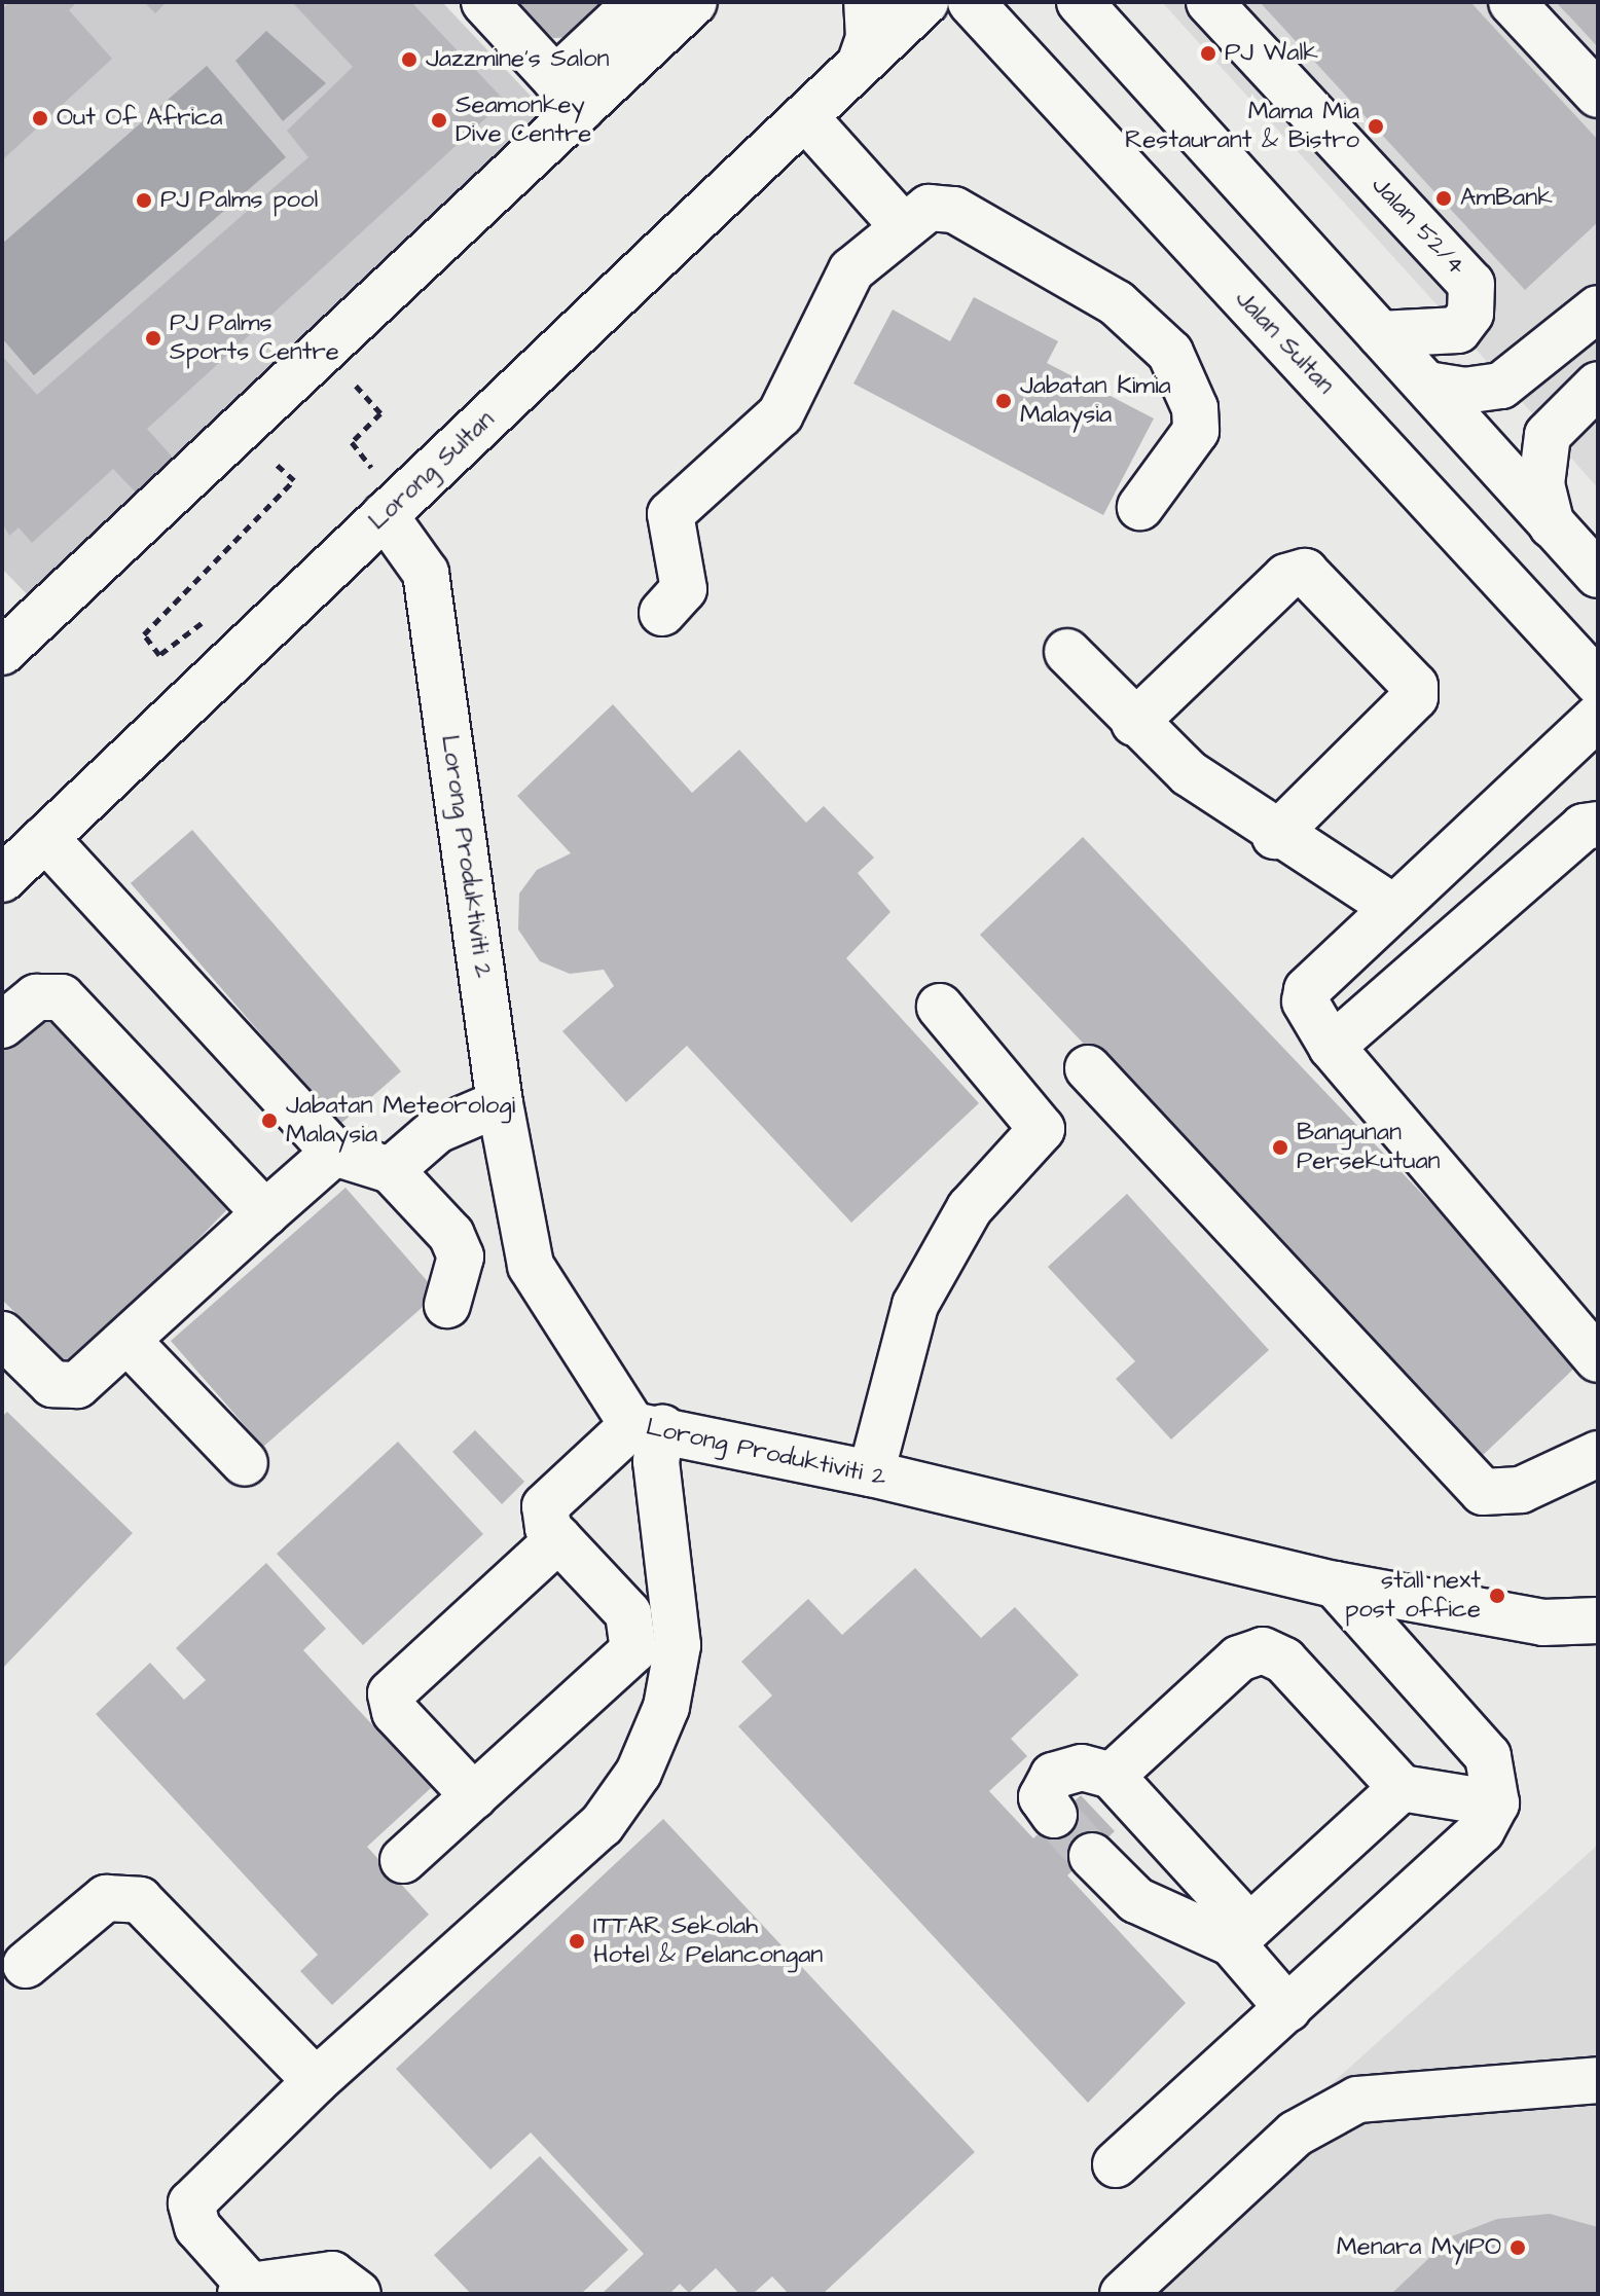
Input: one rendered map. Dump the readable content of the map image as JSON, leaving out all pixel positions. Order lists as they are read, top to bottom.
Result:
{
  "streets": {
    "street": [
      "Jalan 52/4",
      "Jalan Sultan",
      "Lorong Sultan",
      "Lorong Produktiviti 2"
    ]
  },
  "crossings": [
    ["Lorong Sultan", "Lorong Produktiviti 2"]
  ],
  "places": [
    "PJ Walk",
    "Jazzmine's Salon",
    "Out Of Africa",
    "Seamonkey Dive Centre",
    "Mama Mia Restaurant & Bistro",
    "AmBank",
    "PJ Palms pool",
    "PJ Palms Sports Centre",
    "Jabatan Kimia Malaysia",
    "Jabatan Meteorologi Malaysia",
    "Bangunan Persekutuan",
    "stall next post office",
    "ITTAR Sekolah Hotel & Pelancongan",
    "Menara MyIPO"
  ]
}
